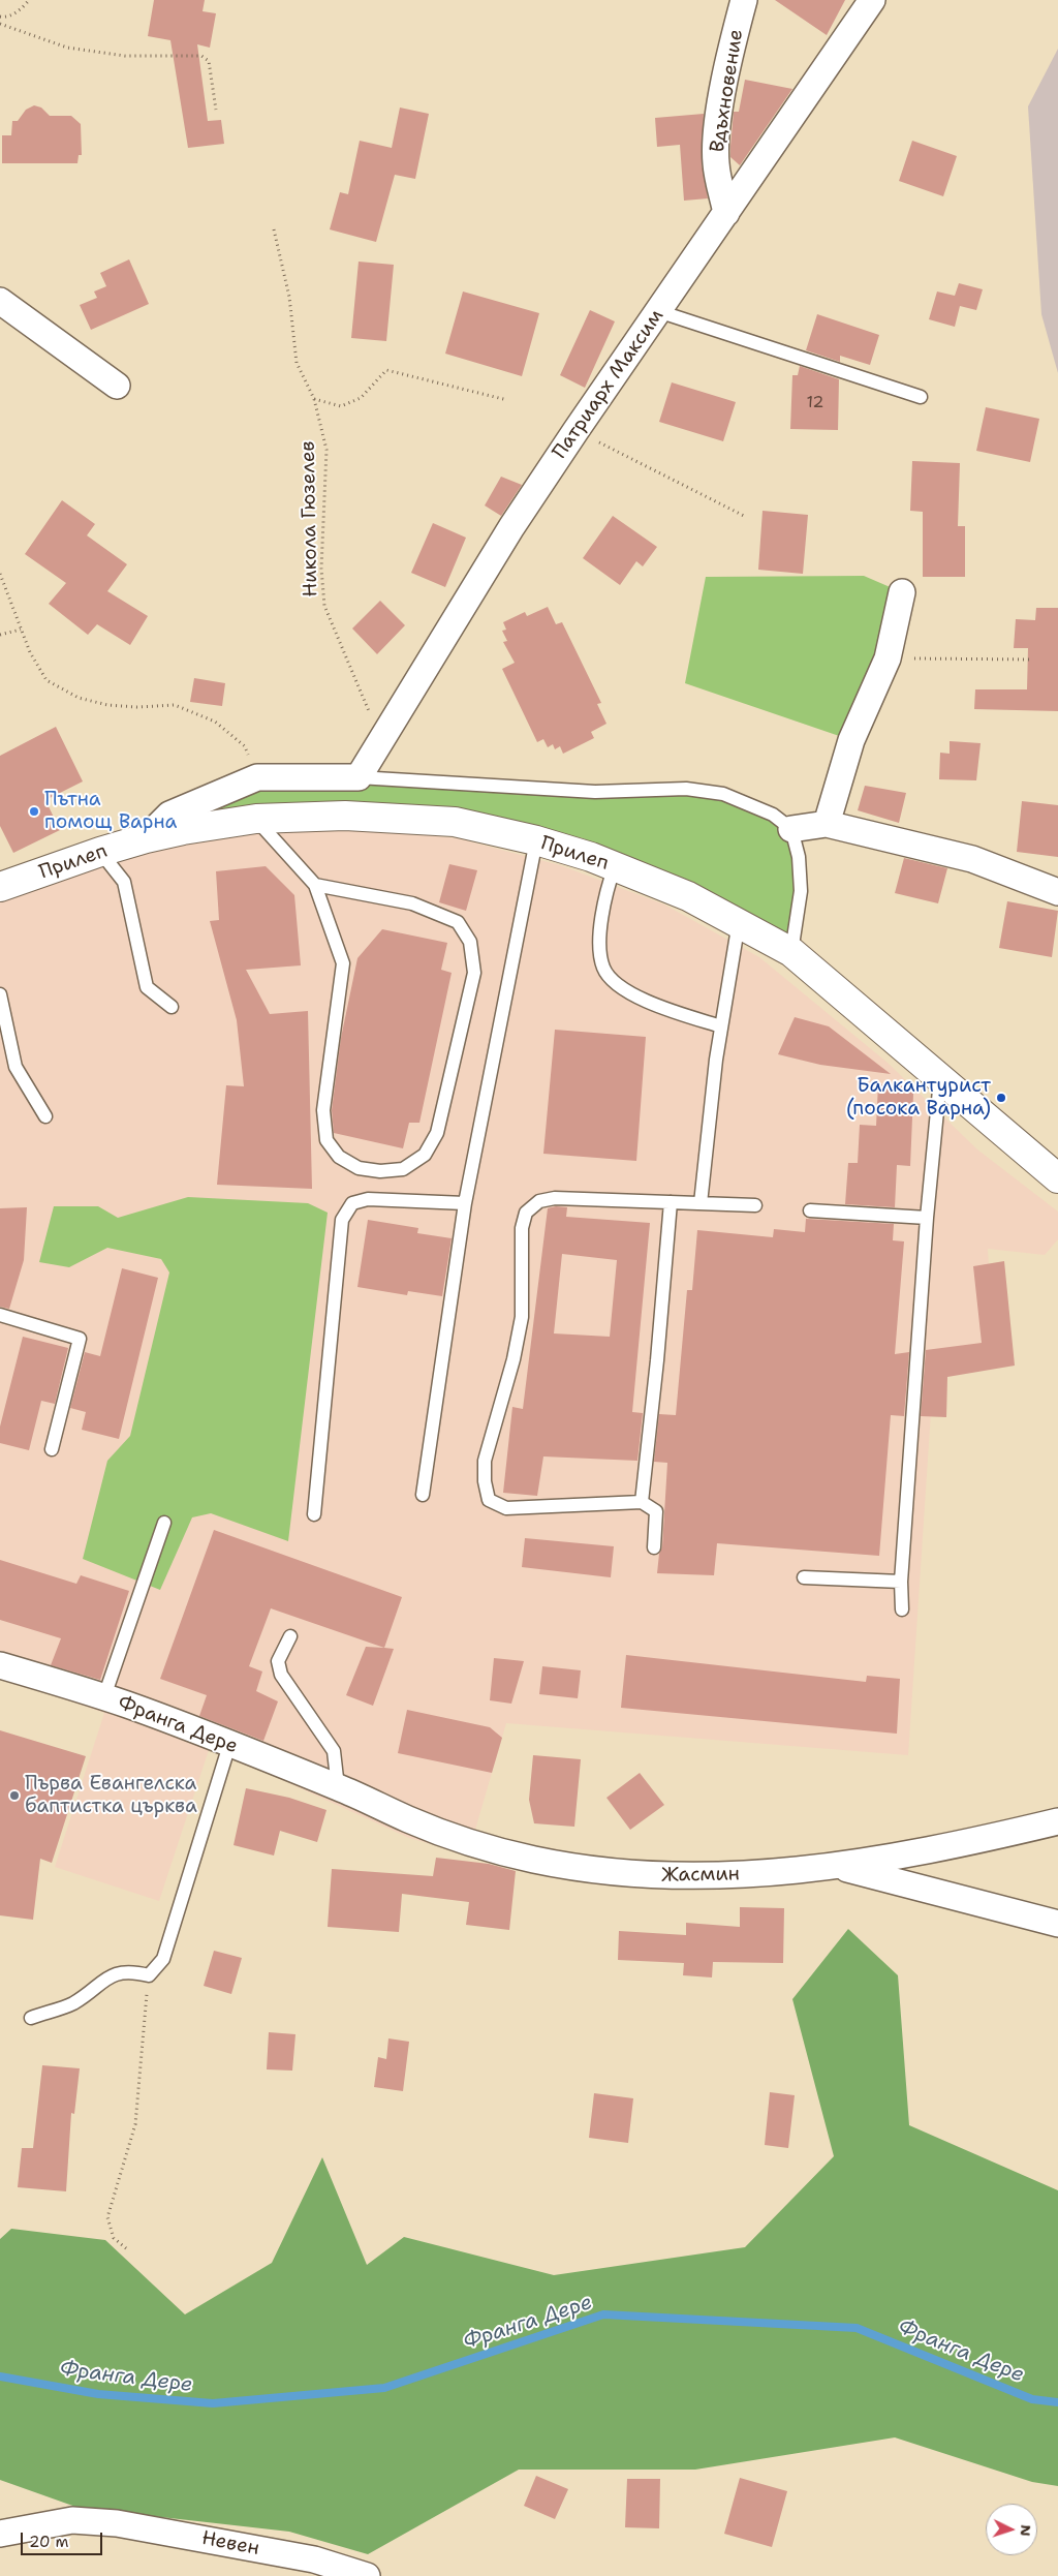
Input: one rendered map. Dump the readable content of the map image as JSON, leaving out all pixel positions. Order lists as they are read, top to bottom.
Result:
{
  "streets": {
    "street": [
      "Вдъхновение",
      "Патриарх Максим",
      "Прилеп",
      "Франга Дере",
      "Жасмин",
      "Невен"
    ],
    "path": ["Никола Гюзелев"]
  },
  "crossings": [
    ["Вдъхновение", "Патриарх Максим"],
    ["Патриарх Максим", "Никола Гюзелев"],
    ["Франга Дере", "Жасмин"]
  ],
  "water": ["Франга Дере"],
  "places": ["Пътна помощ Варна", "Балкантурист (посока Варна)", "Първа Евангелска баптистка църква"],
  "house_numbers": ["12"],
  "scale_bar": "20 m",
  "north": "right"
}
